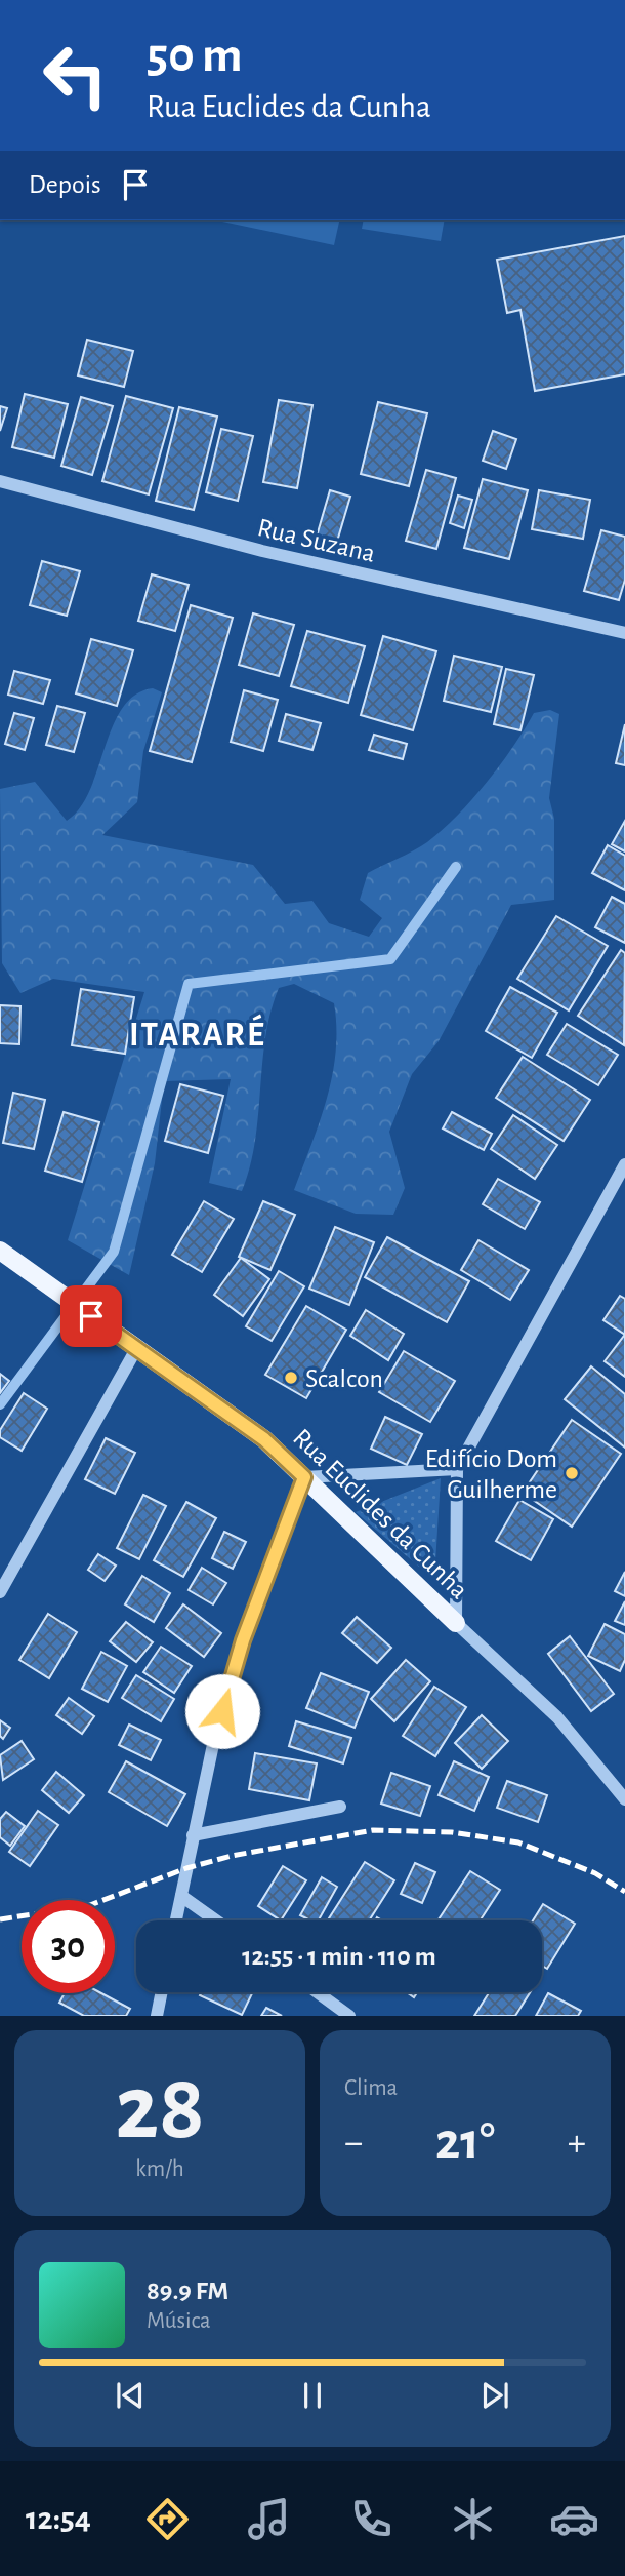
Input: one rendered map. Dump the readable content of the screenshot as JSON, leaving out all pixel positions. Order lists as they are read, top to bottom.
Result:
{
  "streets": {
    "main road": ["Rua Euclides da Cunha"],
    "street": ["Rua Suzana"]
  },
  "districts": ["ITARARÉ"],
  "places": ["Scalcon", "Edifício Dom Guilherme"],
  "page": {
    "turn": ["50 m", "Rua Euclides da Cunha"],
    "then": "Depois",
    "limit": "30",
    "trip": "12:55 · 1 min · 110 m",
    "tile": [
      ["28", "km/h"],
      "Clima"
    ],
    "heat": ["−", "21°", "+"],
    "song": ["89.9 FM", "Música"],
    "tabs": "12:54"
  }
}
